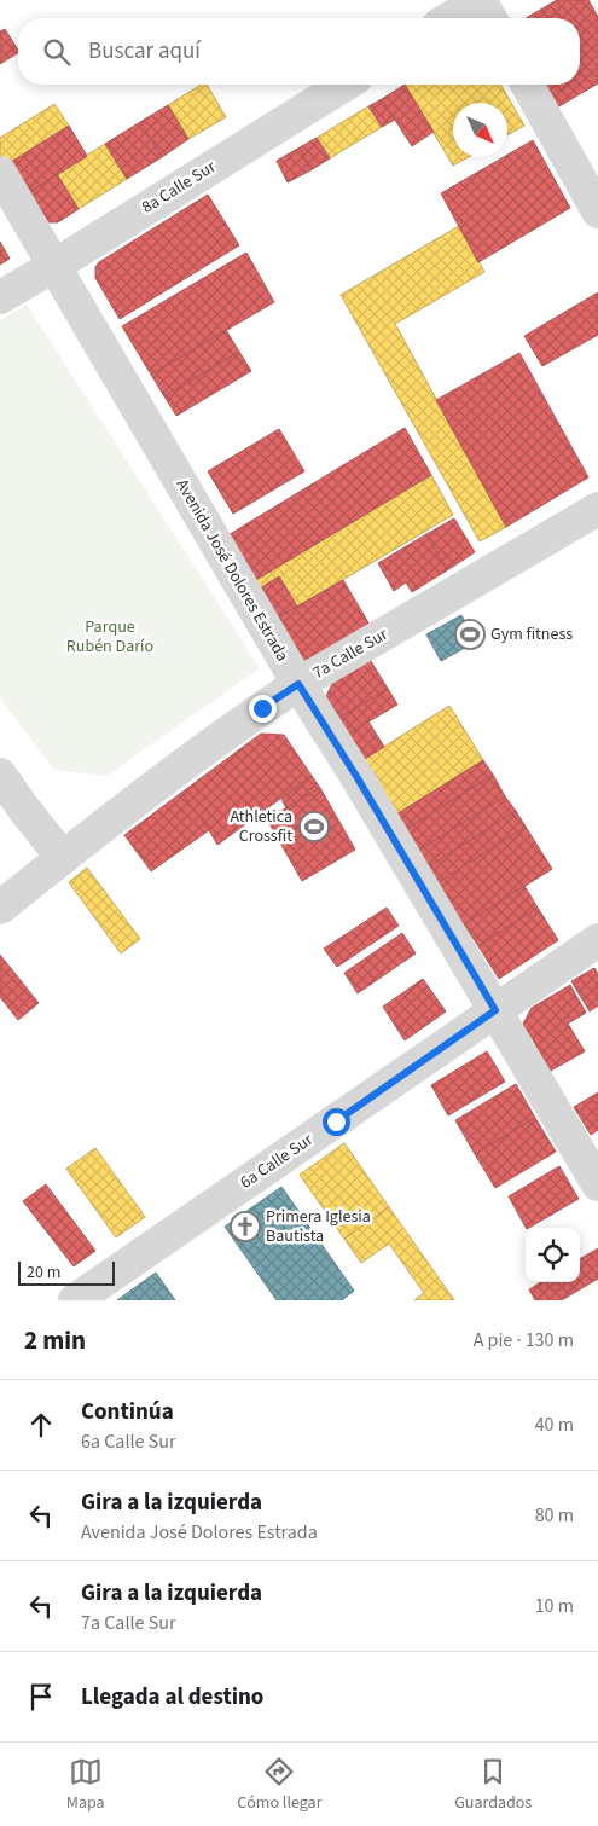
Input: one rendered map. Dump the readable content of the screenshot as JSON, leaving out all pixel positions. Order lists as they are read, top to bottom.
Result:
{
  "streets": {
    "street": [
      "8a Calle Sur",
      "Avenida José Dolores Estrada",
      "7a Calle Sur",
      "6a Calle Sur"
    ]
  },
  "crossings": [
    ["8a Calle Sur", "Avenida José Dolores Estrada"],
    ["Avenida José Dolores Estrada", "7a Calle Sur"],
    ["Avenida José Dolores Estrada", "6a Calle Sur"]
  ],
  "parks": ["Parque Rubén Darío"],
  "places": {
    "sports": ["Gym fitness", "Athletica Crossfit"],
    "church": ["Primera Iglesia Bautista"]
  },
  "scale_bar": "20 m",
  "north": "bottom right",
  "page": {
    "search": "Buscar aquí",
    "scale": "20 m",
    "heading": ["2 min", "A pie · 130 m"],
    "list": [
      ["Continúa", "6a Calle Sur", "40 m"],
      ["Gira a la izquierda", "Avenida José Dolores Estrada", "80 m"],
      ["Gira a la izquierda", "7a Calle Sur", "10 m"],
      "Llegada al destino"
    ],
    "nav": ["Mapa", "Cómo llegar", "Guardados"]
  }
}
